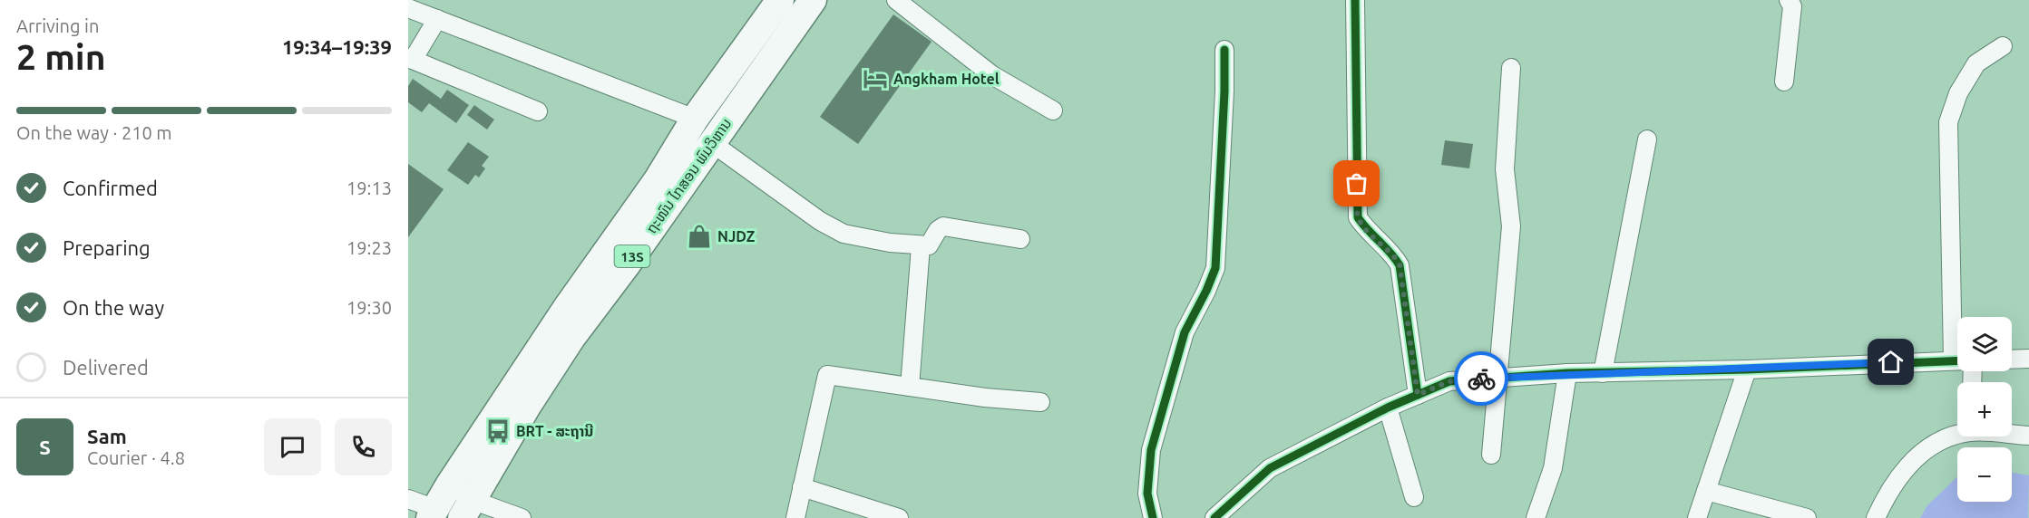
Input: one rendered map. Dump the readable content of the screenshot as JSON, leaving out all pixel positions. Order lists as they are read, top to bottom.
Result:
{
  "streets": {
    "highway": ["ຖະໜົນ ໄກສອນ ພົມວິຫານ", "13S"]
  },
  "places": {
    "hotel": ["Angkham Hotel"],
    "shop": ["NJDZ"],
    "bus stop": ["BRT - ສະຖານີ"]
  },
  "page": {
    "heading": ["2 min", "Arriving in", "19:34–19:39"],
    "panel": ["Sam", "Courier · 4.8"],
    "bar": "On the way · 210 m",
    "list": [
      ["Confirmed", "19:13"],
      ["Preparing", "19:23"],
      ["On the way", "19:30"],
      "Delivered"
    ],
    "map_buttons": ["+", "−"],
    "round": "S"
  }
}
